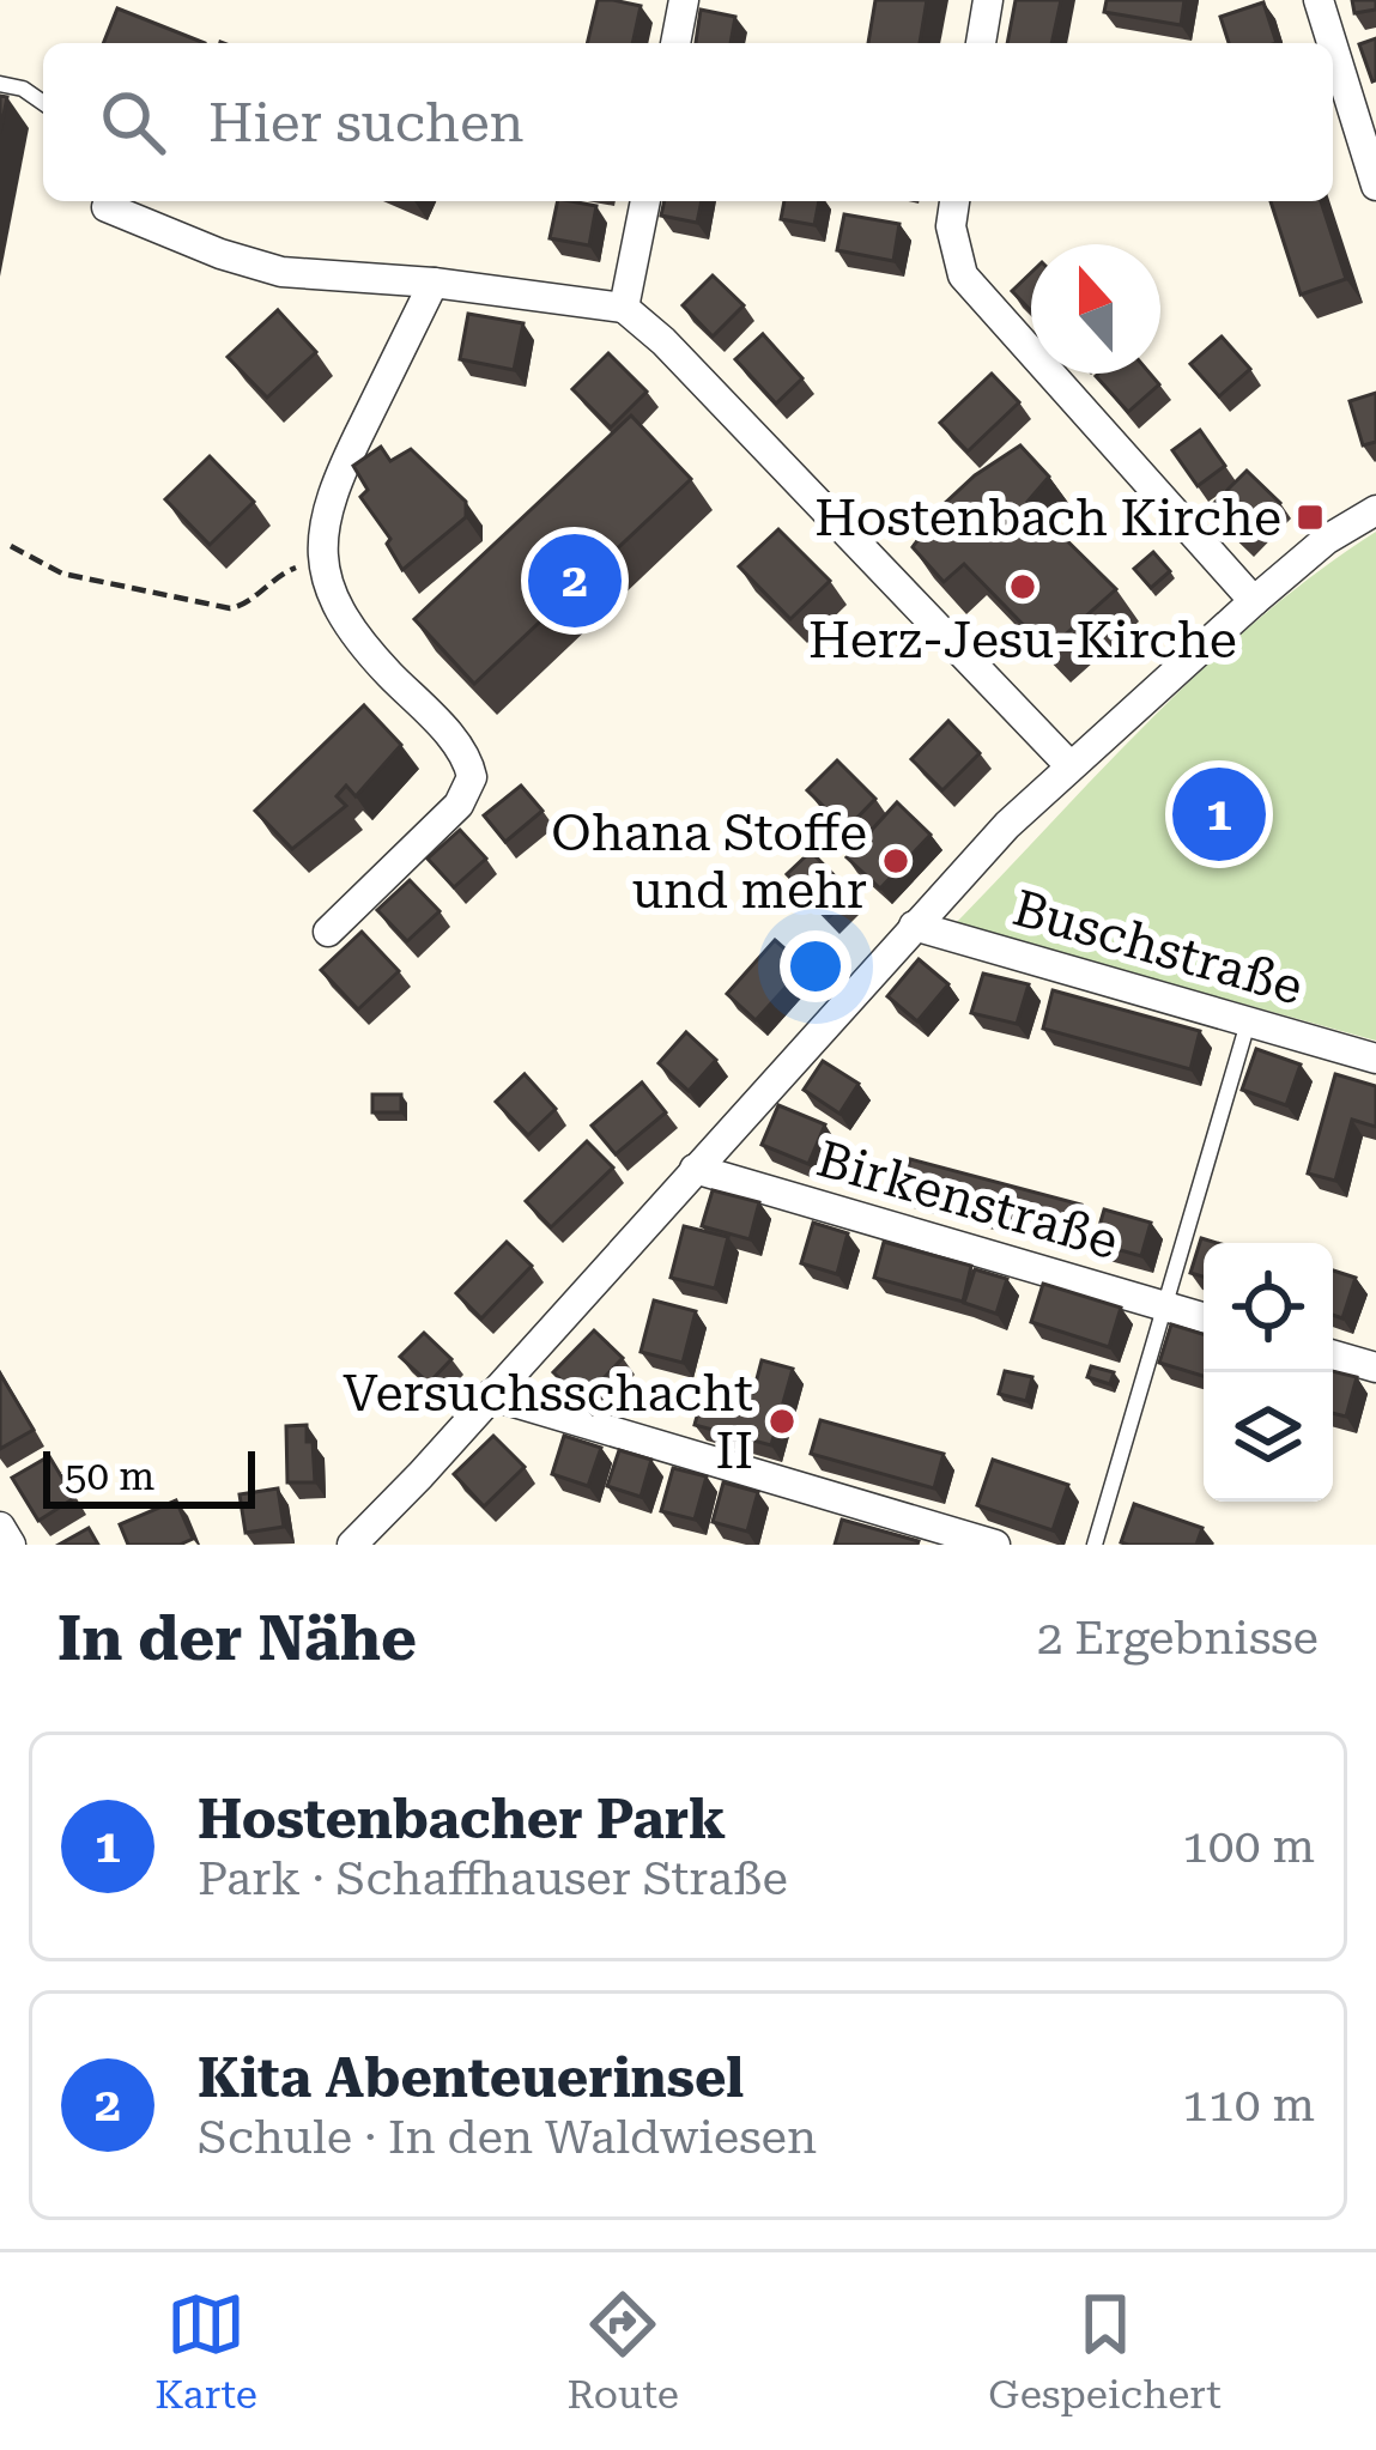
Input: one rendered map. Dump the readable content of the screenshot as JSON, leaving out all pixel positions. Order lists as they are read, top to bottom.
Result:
{
  "streets": {
    "street": ["Buschstraße", "Birkenstraße"]
  },
  "places": {
    "transit": ["Hostenbach Kirche"],
    "other": ["Herz-Jesu-Kirche", "Ohana Stoffe und mehr", "Versuchsschacht II"]
  },
  "scale_bar": "50 m",
  "north": "top",
  "page": {
    "search": "Hier suchen",
    "pins": ["2", "1"],
    "scale": "50 m",
    "heading": ["In der Nähe", "2 Ergebnisse"],
    "list": [
      {
        "mark": "1",
        "name": "Hostenbacher Park",
        "note": "Park · Schaffhauser Straße",
        "value": "100 m"
      },
      {
        "mark": "2",
        "name": "Kita Abenteuerinsel",
        "note": "Schule · In den Waldwiesen",
        "value": "110 m"
      }
    ],
    "nav": ["Karte", "Route", "Gespeichert"]
  }
}
